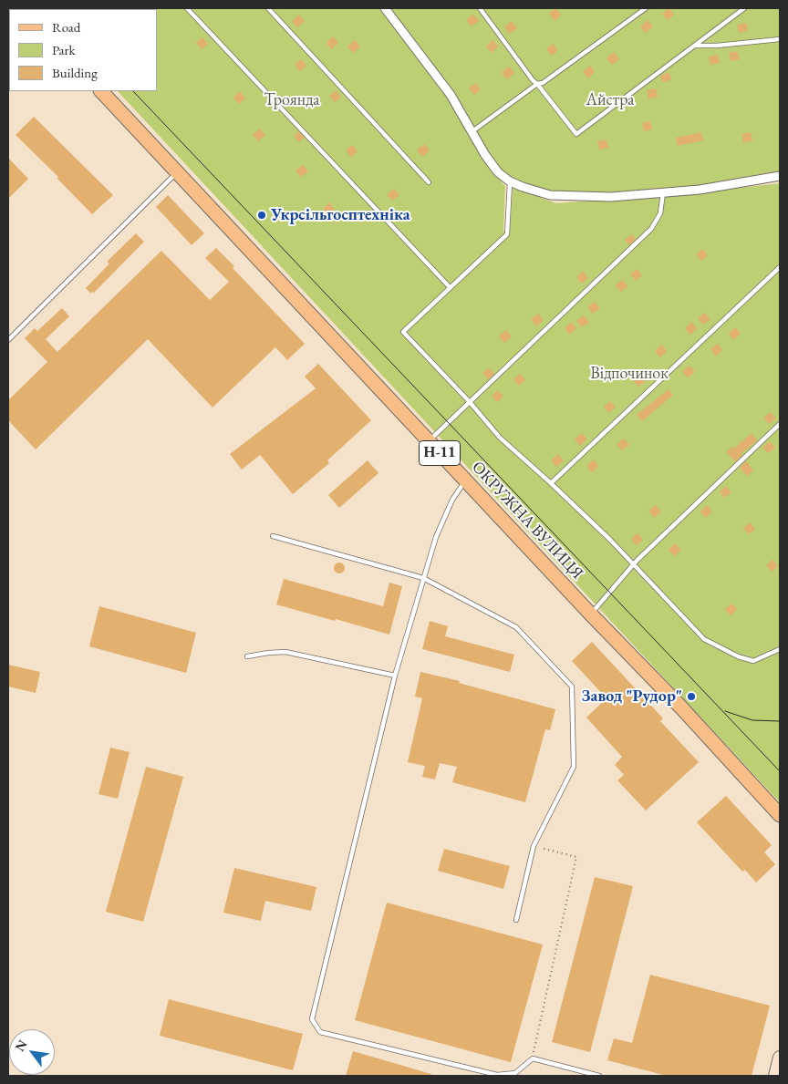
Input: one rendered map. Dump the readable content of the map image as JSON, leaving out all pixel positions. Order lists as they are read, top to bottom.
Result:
{
  "streets": {
    "main road": ["Н-11", "ОКРУЖНА ВУЛИЦЯ"]
  },
  "parks": ["Троянда", "Айстра", "Відпочинок"],
  "places": ["Укрсільгосптехніка", "Завод \"Рудор\""],
  "legend": ["Road", "Park", "Building"],
  "north": "top left"
}
